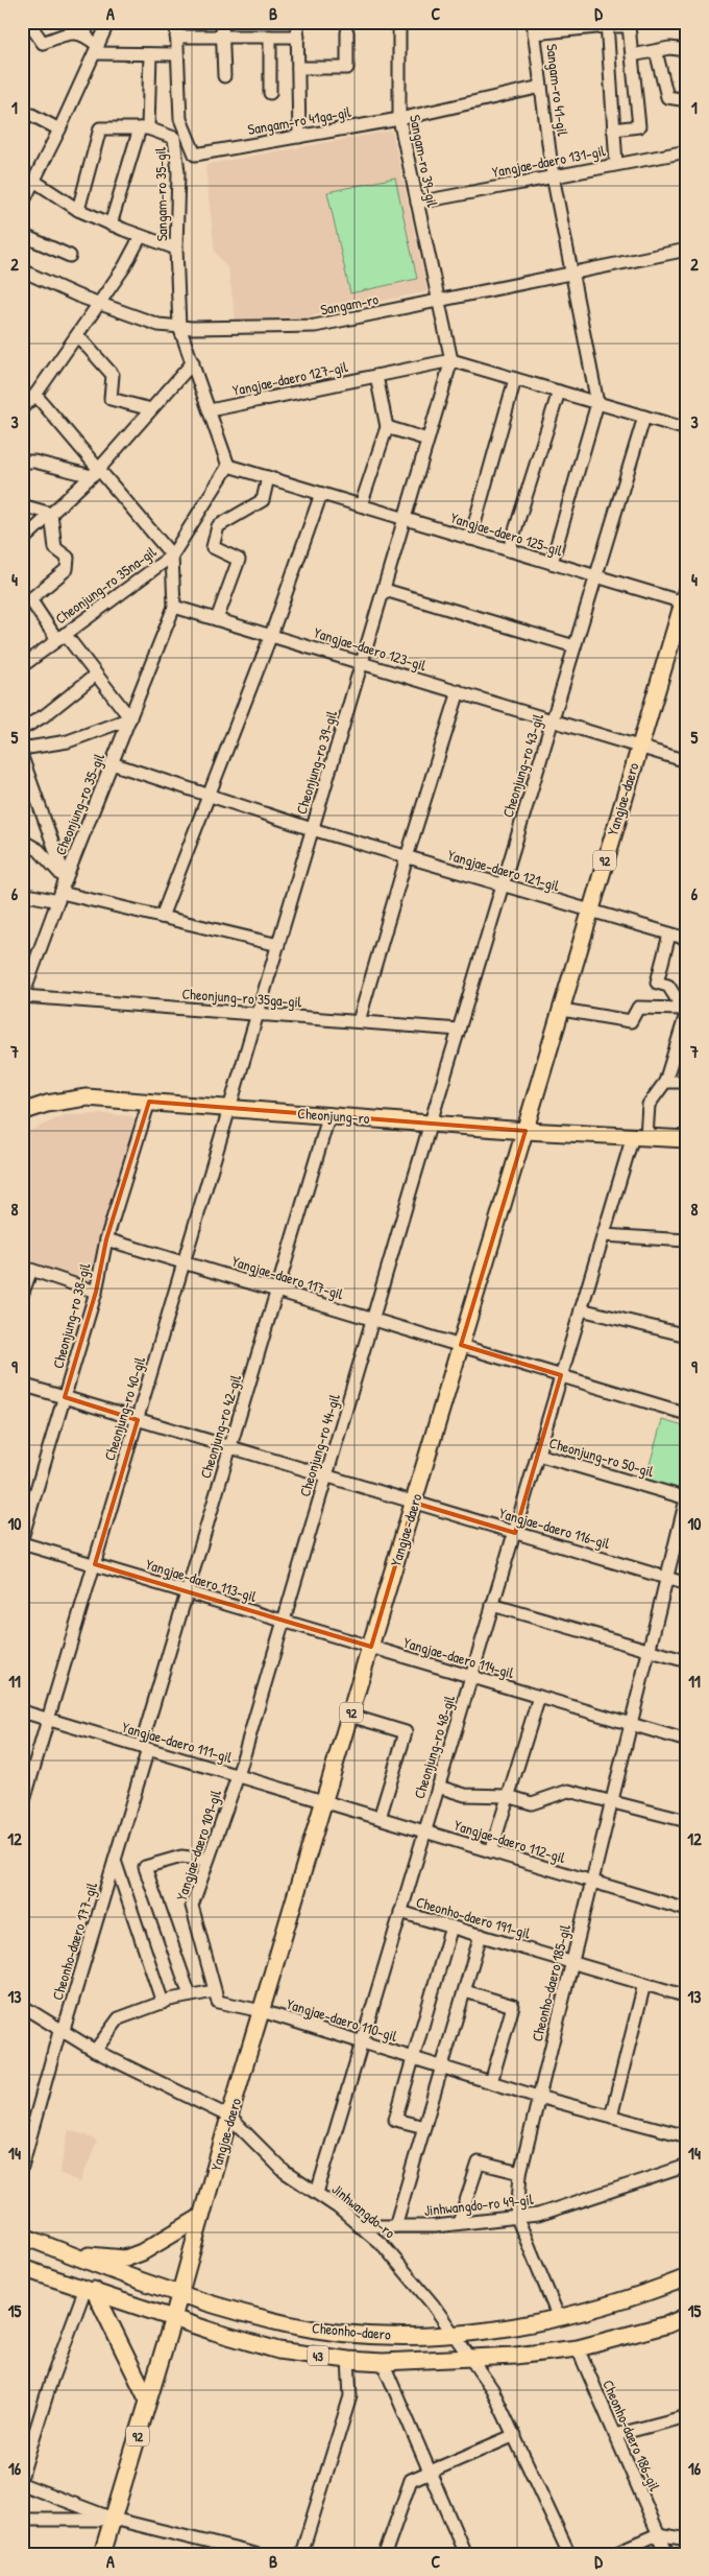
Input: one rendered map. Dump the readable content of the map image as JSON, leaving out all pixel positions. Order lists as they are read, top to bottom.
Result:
{
  "streets": {
    "main road": [
      "Yangjae-daero",
      "92",
      "Cheonjung-ro",
      "Cheonho-daero",
      "43"
    ],
    "street": [
      "Sangam-ro 41-gil",
      "Sangam-ro 41ga-gil",
      "Sangam-ro 39-gil",
      "Yangjae-daero 131-gil",
      "Sangam-ro 35-gil",
      "Sangam-ro",
      "Yangjae-daero 127-gil",
      "Yangjae-daero 125-gil",
      "Cheonjung-ro 35na-gil",
      "Yangjae-daero 123-gil",
      "Cheonjung-ro 39-gil",
      "Cheonjung-ro 43-gil",
      "Cheonjung-ro 35-gil",
      "Yangjae-daero 121-gil",
      "Cheonjung-ro 35ga-gil",
      "Yangjae-daero 117-gil",
      "Cheonjung-ro 38-gil",
      "Cheonjung-ro 40-gil",
      "Cheonjung-ro 42-gil",
      "Cheonjung-ro 44-gil",
      "Cheonjung-ro 50-gil",
      "Yangjae-daero 116-gil",
      "Yangjae-daero 113-gil",
      "Yangjae-daero 114-gil",
      "Yangjae-daero 111-gil",
      "Cheonjung-ro 48-gil",
      "Yangjae-daero 112-gil",
      "Yangjae-daero 109-gil",
      "Cheonho-daero 191-gil",
      "Cheonho-daero 177-gil",
      "Cheonho-daero 185-gil",
      "Yangjae-daero 110-gil",
      "Jinhwangdo-ro 49-gil",
      "Jinhwangdo-ro",
      "Cheonho-daero 186-gil"
    ]
  },
  "crossings": [
    ["Sangam-ro 41-gil", "Sangam-ro 41ga-gil"],
    ["Sangam-ro 41-gil", "Yangjae-daero 131-gil"],
    ["Sangam-ro 41-gil", "Sangam-ro"],
    ["Sangam-ro 41-gil", "Yangjae-daero 127-gil"],
    ["Sangam-ro 41ga-gil", "Sangam-ro 39-gil"],
    ["Sangam-ro 39-gil", "Yangjae-daero 131-gil"],
    ["Sangam-ro 39-gil", "Sangam-ro"],
    ["Sangam-ro 35-gil", "Sangam-ro"],
    ["Yangjae-daero 127-gil", "Cheonjung-ro 39-gil"],
    ["Yangjae-daero 127-gil", "Cheonjung-ro 43-gil"],
    ["Yangjae-daero 125-gil", "Cheonjung-ro 39-gil"],
    ["Yangjae-daero 125-gil", "Cheonjung-ro 43-gil"],
    ["Yangjae-daero 125-gil", "Yangjae-daero"],
    ["Cheonjung-ro 35na-gil", "Cheonjung-ro 35-gil"],
    ["Yangjae-daero 123-gil", "Cheonjung-ro 39-gil"],
    ["Yangjae-daero 123-gil", "Cheonjung-ro 43-gil"],
    ["Yangjae-daero 123-gil", "Yangjae-daero"],
    ["Yangjae-daero 123-gil", "Cheonjung-ro 35-gil"],
    ["Cheonjung-ro 39-gil", "Yangjae-daero 121-gil"],
    ["Cheonjung-ro 39-gil", "Cheonjung-ro 35ga-gil"],
    ["Cheonjung-ro 39-gil", "Cheonjung-ro"],
    ["Cheonjung-ro 39-gil", "Cheonjung-ro 40-gil"],
    ["Cheonjung-ro 43-gil", "Yangjae-daero 121-gil"],
    ["Cheonjung-ro 43-gil", "Cheonjung-ro 35ga-gil"],
    ["Cheonjung-ro 43-gil", "Cheonjung-ro"],
    ["Cheonjung-ro 43-gil", "Cheonjung-ro 44-gil"],
    ["Yangjae-daero", "Yangjae-daero 121-gil"],
    ["Yangjae-daero", "Cheonjung-ro"],
    ["Yangjae-daero", "Yangjae-daero 117-gil"],
    ["Yangjae-daero", "Yangjae-daero 116-gil"],
    ["Yangjae-daero", "Yangjae-daero 113-gil"],
    ["Yangjae-daero", "Yangjae-daero 114-gil"],
    ["Yangjae-daero", "Yangjae-daero 111-gil"],
    ["Yangjae-daero", "Yangjae-daero 112-gil"],
    ["Yangjae-daero", "Yangjae-daero 110-gil"],
    ["Yangjae-daero", "Jinhwangdo-ro"],
    ["Yangjae-daero", "Cheonho-daero"],
    ["Cheonjung-ro 35-gil", "Yangjae-daero 121-gil"],
    ["Cheonjung-ro 35-gil", "Cheonjung-ro 35ga-gil"],
    ["Cheonjung-ro", "Cheonjung-ro 38-gil"],
    ["Cheonjung-ro", "Cheonjung-ro 40-gil"],
    ["Cheonjung-ro", "Cheonjung-ro 42-gil"],
    ["Cheonjung-ro", "Cheonjung-ro 44-gil"],
    ["Cheonjung-ro", "Cheonjung-ro 48-gil"],
    ["Yangjae-daero 117-gil", "Cheonjung-ro 38-gil"],
    ["Yangjae-daero 117-gil", "Cheonjung-ro 40-gil"],
    ["Yangjae-daero 117-gil", "Cheonjung-ro 42-gil"],
    ["Yangjae-daero 117-gil", "Cheonjung-ro 44-gil"],
    ["Cheonjung-ro 38-gil", "Yangjae-daero 116-gil"],
    ["Cheonjung-ro 40-gil", "Yangjae-daero 116-gil"],
    ["Cheonjung-ro 40-gil", "Yangjae-daero 113-gil"],
    ["Cheonjung-ro 40-gil", "Yangjae-daero 111-gil"],
    ["Cheonjung-ro 42-gil", "Yangjae-daero 116-gil"],
    ["Cheonjung-ro 42-gil", "Yangjae-daero 113-gil"],
    ["Cheonjung-ro 42-gil", "Yangjae-daero 111-gil"],
    ["Cheonjung-ro 42-gil", "Cheonho-daero 177-gil"],
    ["Cheonjung-ro 44-gil", "Yangjae-daero 116-gil"],
    ["Cheonjung-ro 44-gil", "Yangjae-daero 113-gil"],
    ["Cheonjung-ro 44-gil", "Yangjae-daero 111-gil"],
    ["Cheonjung-ro 44-gil", "Yangjae-daero 109-gil"],
    ["Cheonjung-ro 50-gil", "Yangjae-daero 116-gil"],
    ["Cheonjung-ro 50-gil", "Cheonjung-ro 48-gil"],
    ["Cheonjung-ro 50-gil", "Cheonho-daero 185-gil"],
    ["Yangjae-daero 116-gil", "Cheonjung-ro 48-gil"],
    ["Yangjae-daero 116-gil", "Cheonho-daero 185-gil"],
    ["Yangjae-daero 113-gil", "Yangjae-daero 114-gil"],
    ["Yangjae-daero 114-gil", "Cheonjung-ro 48-gil"],
    ["Yangjae-daero 114-gil", "Cheonho-daero 185-gil"],
    ["Yangjae-daero 111-gil", "Yangjae-daero 112-gil"],
    ["Yangjae-daero 111-gil", "Yangjae-daero 109-gil"],
    ["Yangjae-daero 111-gil", "Cheonho-daero 177-gil"],
    ["Cheonjung-ro 48-gil", "Yangjae-daero 112-gil"],
    ["Cheonjung-ro 48-gil", "Cheonho-daero 191-gil"],
    ["Cheonjung-ro 48-gil", "Yangjae-daero 110-gil"],
    ["Cheonjung-ro 48-gil", "Jinhwangdo-ro"],
    ["Yangjae-daero 112-gil", "Cheonho-daero 185-gil"],
    ["Cheonho-daero 191-gil", "Cheonho-daero 185-gil"],
    ["Cheonho-daero 177-gil", "Jinhwangdo-ro"],
    ["Cheonho-daero 185-gil", "Yangjae-daero 110-gil"],
    ["Cheonho-daero 185-gil", "Jinhwangdo-ro 49-gil"],
    ["Cheonho-daero 185-gil", "Cheonho-daero"],
    ["Jinhwangdo-ro 49-gil", "Jinhwangdo-ro"],
    ["Jinhwangdo-ro", "Cheonho-daero"],
    ["Cheonho-daero", "Cheonho-daero 186-gil"]
  ],
  "grid": {
    "columns": [
      "A",
      "B",
      "C",
      "D"
    ],
    "rows": [
      "1",
      "2",
      "3",
      "4",
      "5",
      "6",
      "7",
      "8",
      "9",
      "10",
      "11",
      "12",
      "13",
      "14",
      "15",
      "16"
    ]
  }
}
